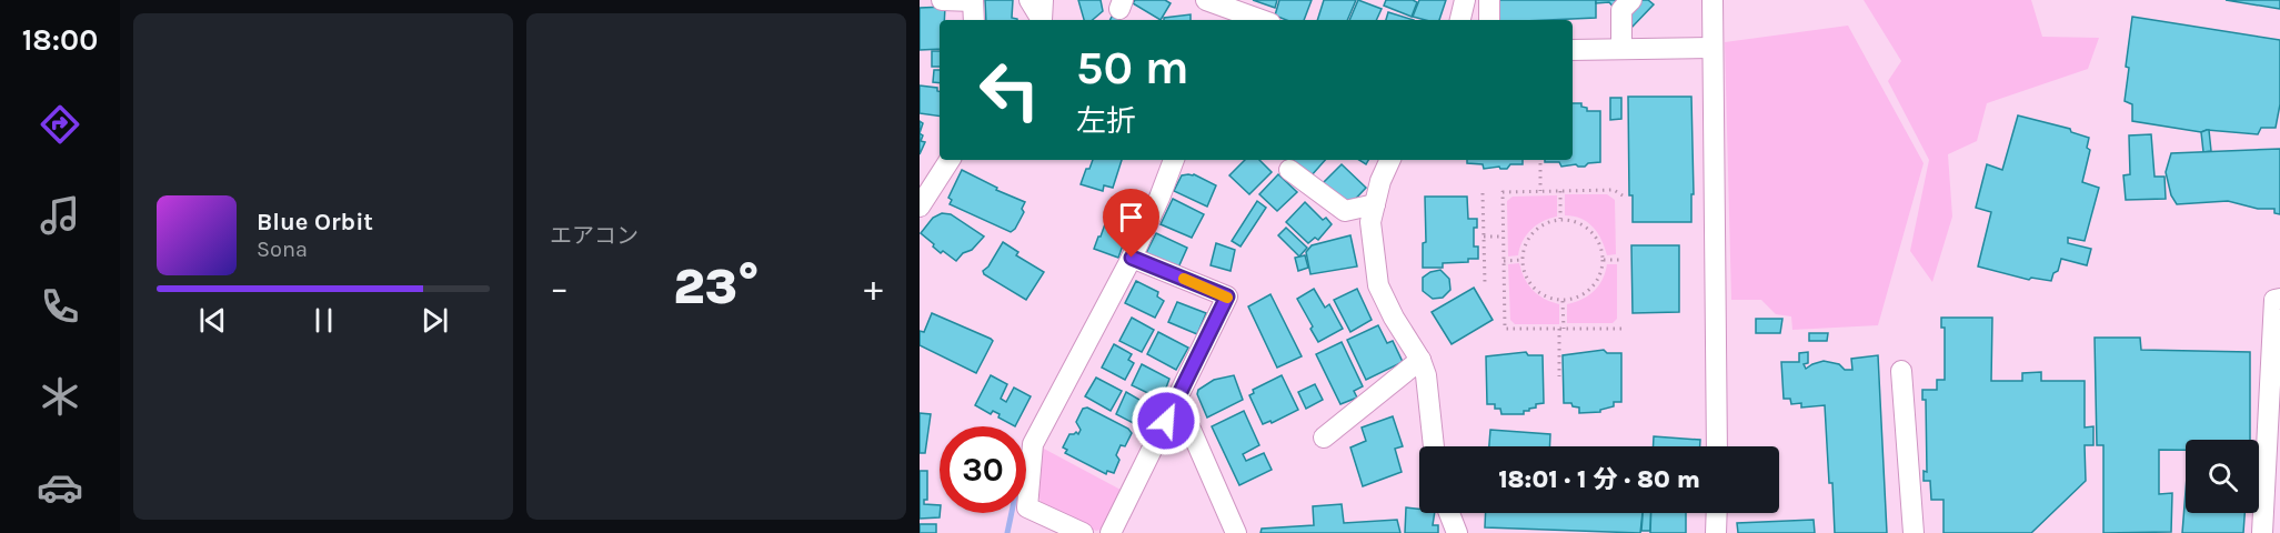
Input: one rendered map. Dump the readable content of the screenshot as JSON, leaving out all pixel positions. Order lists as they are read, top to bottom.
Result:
{
  "page": {
    "tabs": "18:00",
    "tile": "エアコン",
    "turn": ["50 m", "左折"],
    "song": ["Blue Orbit", "Sona"],
    "heat": ["−", "23°", "+"],
    "limit": "30",
    "trip": "18:01 · 1 分 · 80 m"
  }
}
